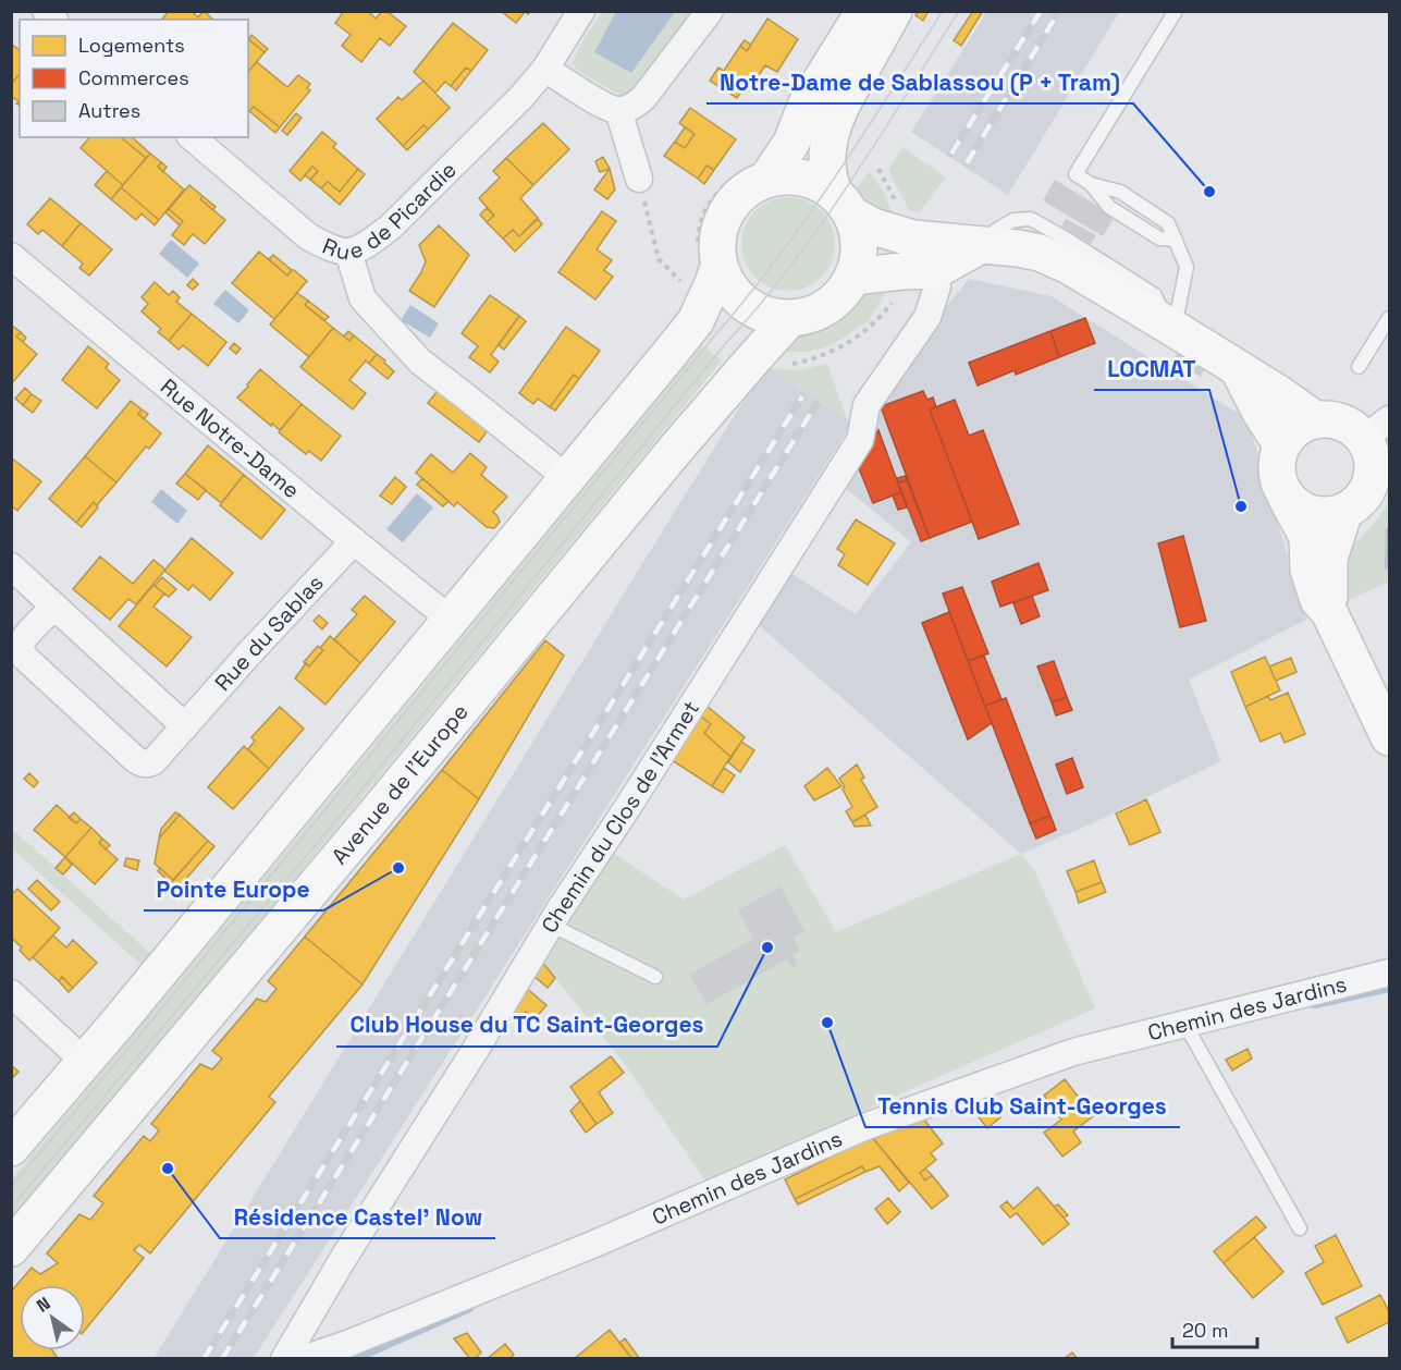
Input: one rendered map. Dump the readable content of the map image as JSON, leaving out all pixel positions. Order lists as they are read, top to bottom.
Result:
{
  "streets": {
    "main road": ["Avenue de l'Europe"],
    "street": [
      "Rue de Picardie",
      "Rue Notre-Dame",
      "Rue du Sablas",
      "Chemin du Clos de l'Armet",
      "Chemin des Jardins"
    ]
  },
  "crossings": [
    ["Rue Notre-Dame", "Rue du Sablas"]
  ],
  "places": [
    "Notre-Dame de Sablassou (P + Tram)",
    "LOCMAT",
    "Pointe Europe",
    "Club House du TC Saint-Georges",
    "Tennis Club Saint-Georges",
    "Résidence Castel' Now"
  ],
  "legend": ["Logements", "Commerces", "Autres"],
  "scale_bar": "20 m",
  "north": "top left"
}
